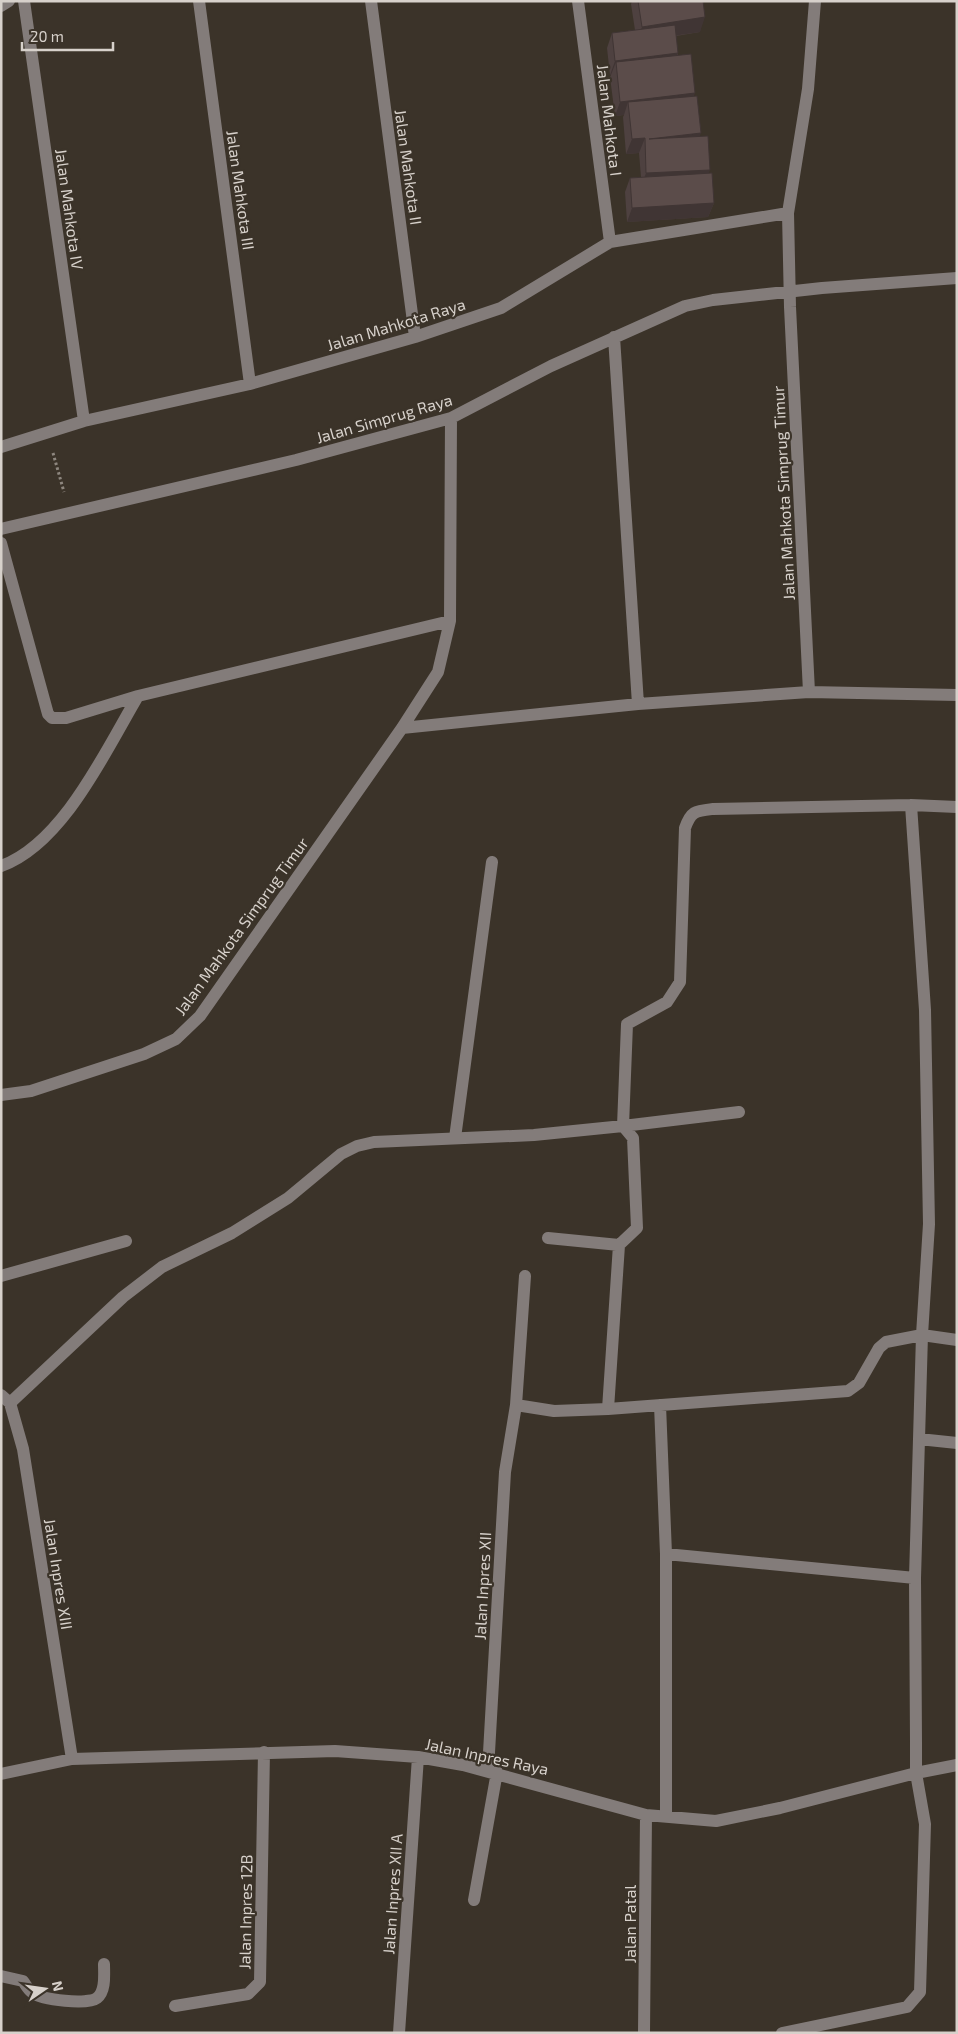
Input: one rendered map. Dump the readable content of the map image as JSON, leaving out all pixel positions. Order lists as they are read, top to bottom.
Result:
{
  "streets": {
    "street": [
      "Jalan Mahkota I",
      "Jalan Mahkota II",
      "Jalan Mahkota III",
      "Jalan Mahkota IV",
      "Jalan Mahkota Raya",
      "Jalan Simprug Raya",
      "Jalan Mahkota Simprug Timur",
      "Jalan Inpres XIII",
      "Jalan Inpres XII",
      "Jalan Inpres Raya",
      "Jalan Inpres XII A",
      "Jalan Inpres 12B",
      "Jalan Patal"
    ]
  },
  "crossings": [
    ["Jalan Mahkota I", "Jalan Mahkota Raya"],
    ["Jalan Mahkota II", "Jalan Mahkota Raya"],
    ["Jalan Mahkota III", "Jalan Mahkota Raya"],
    ["Jalan Mahkota IV", "Jalan Mahkota Raya"],
    ["Jalan Mahkota Raya", "Jalan Mahkota Simprug Timur"],
    ["Jalan Simprug Raya", "Jalan Mahkota Simprug Timur"],
    ["Jalan Inpres XIII", "Jalan Inpres Raya"],
    ["Jalan Inpres XII", "Jalan Inpres Raya"],
    ["Jalan Inpres Raya", "Jalan Inpres XII A"],
    ["Jalan Inpres Raya", "Jalan Inpres 12B"],
    ["Jalan Inpres Raya", "Jalan Patal"]
  ],
  "scale_bar": "20 m",
  "north": "right"
}
